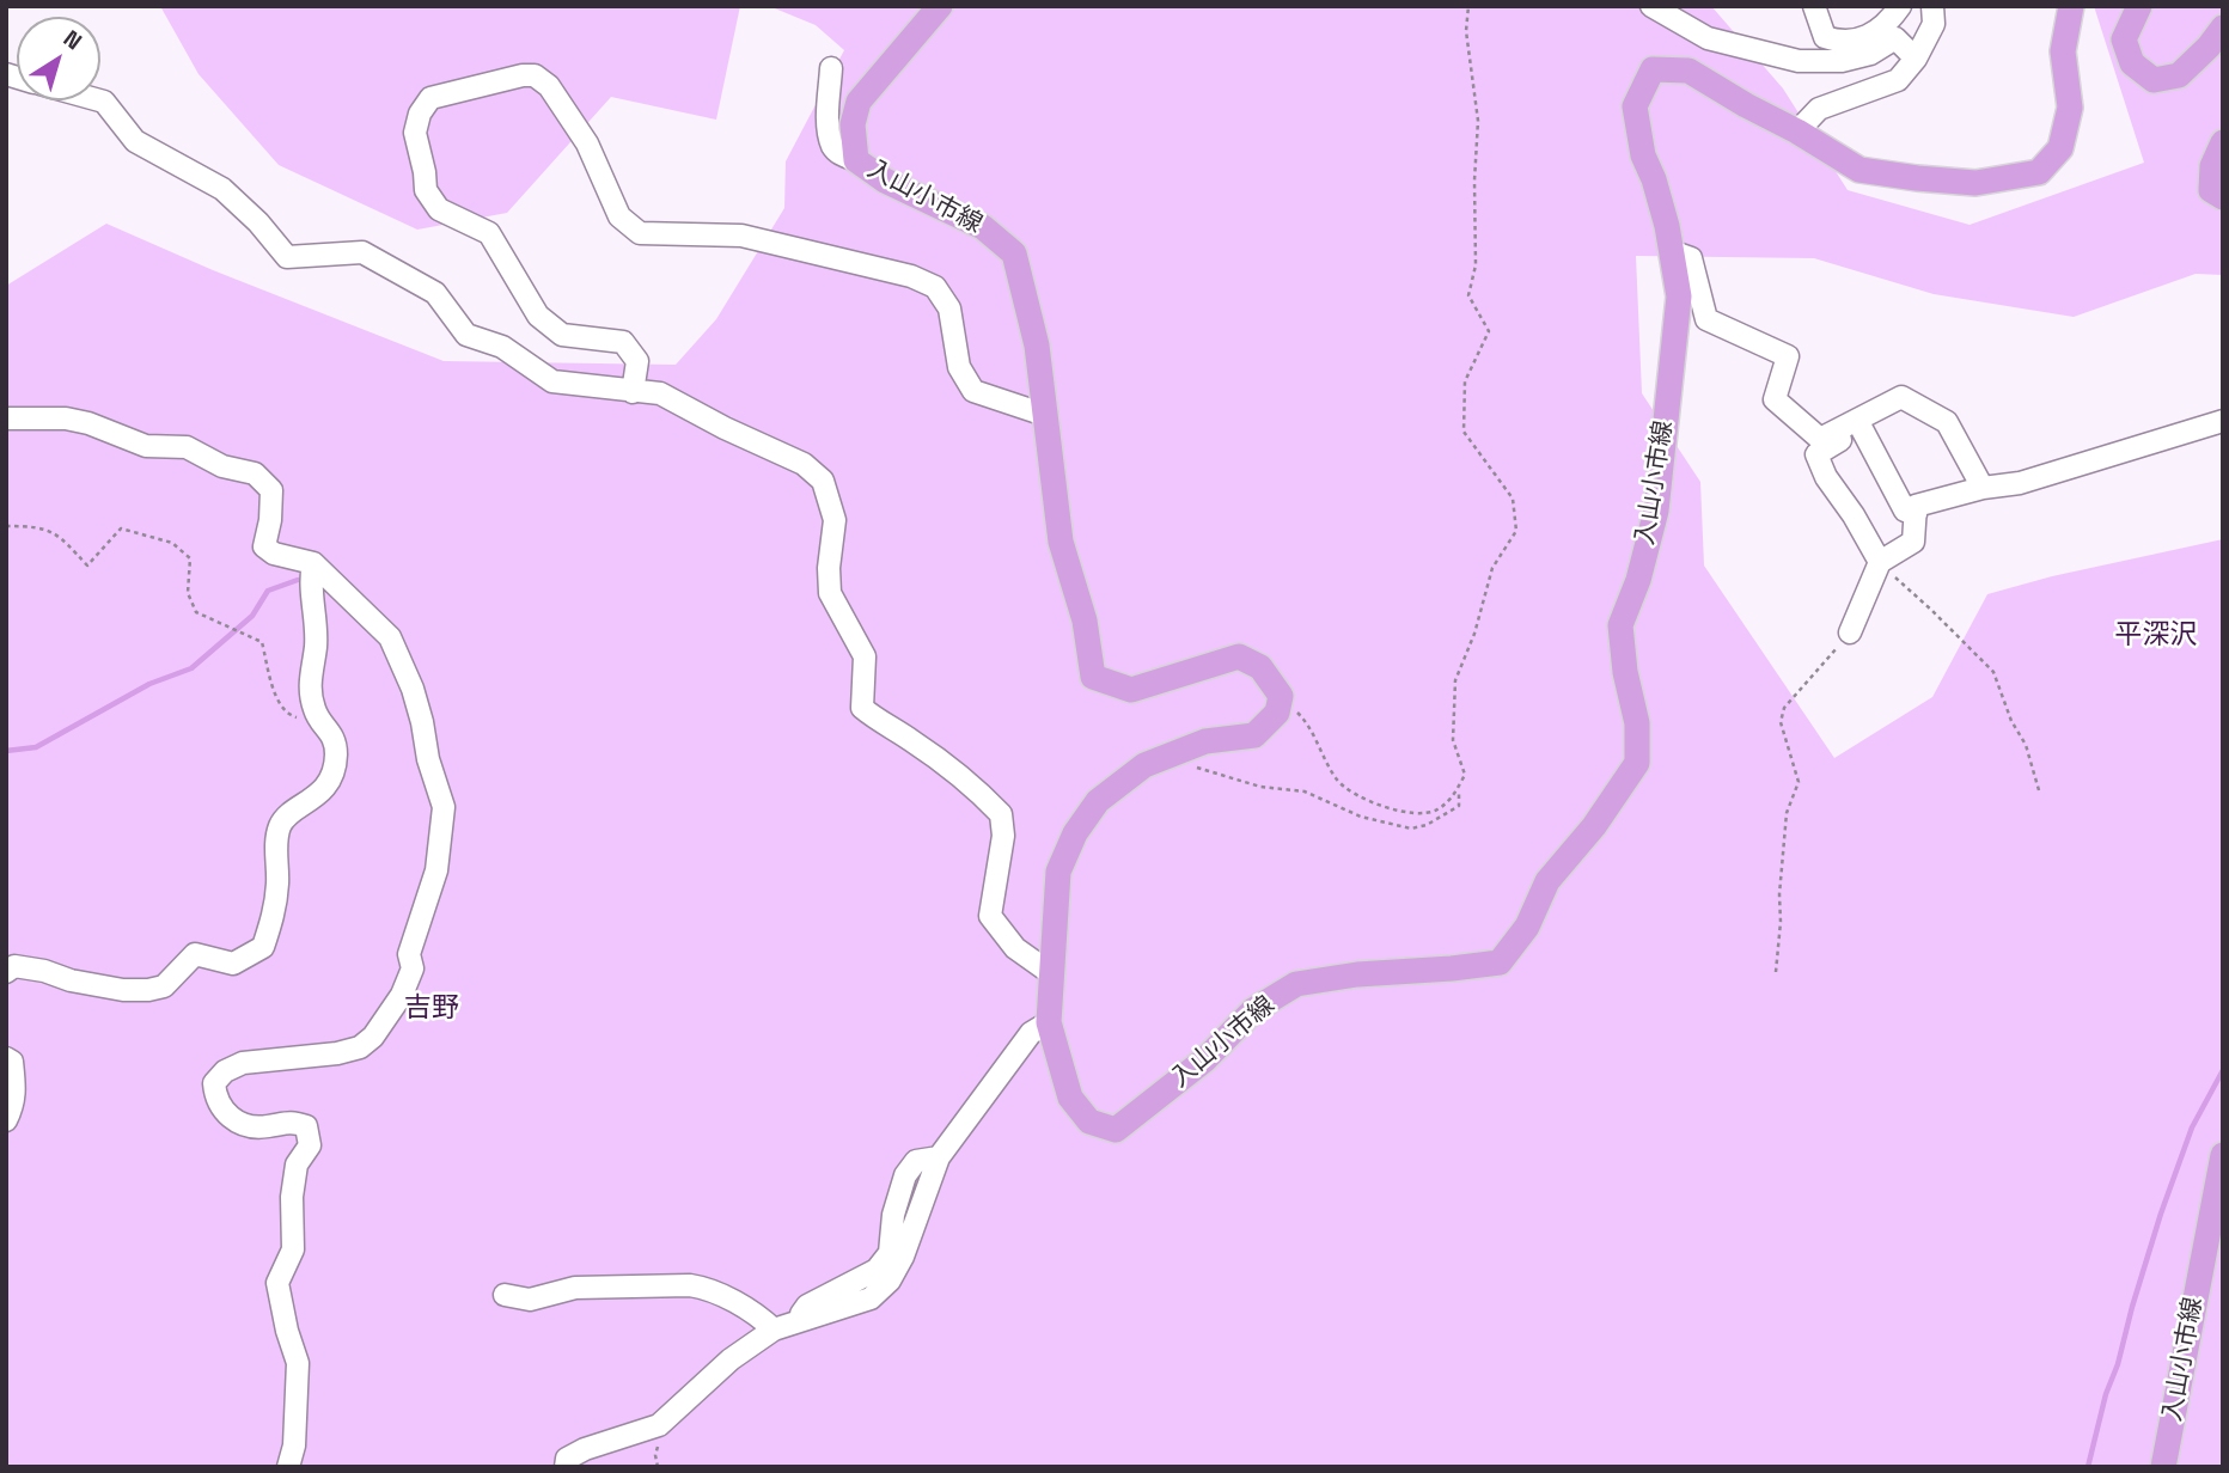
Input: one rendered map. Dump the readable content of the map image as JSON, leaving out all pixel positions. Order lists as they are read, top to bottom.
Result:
{
  "streets": {
    "main road": ["入山小市線"]
  },
  "districts": ["平深沢", "吉野"],
  "north": "top right"
}
